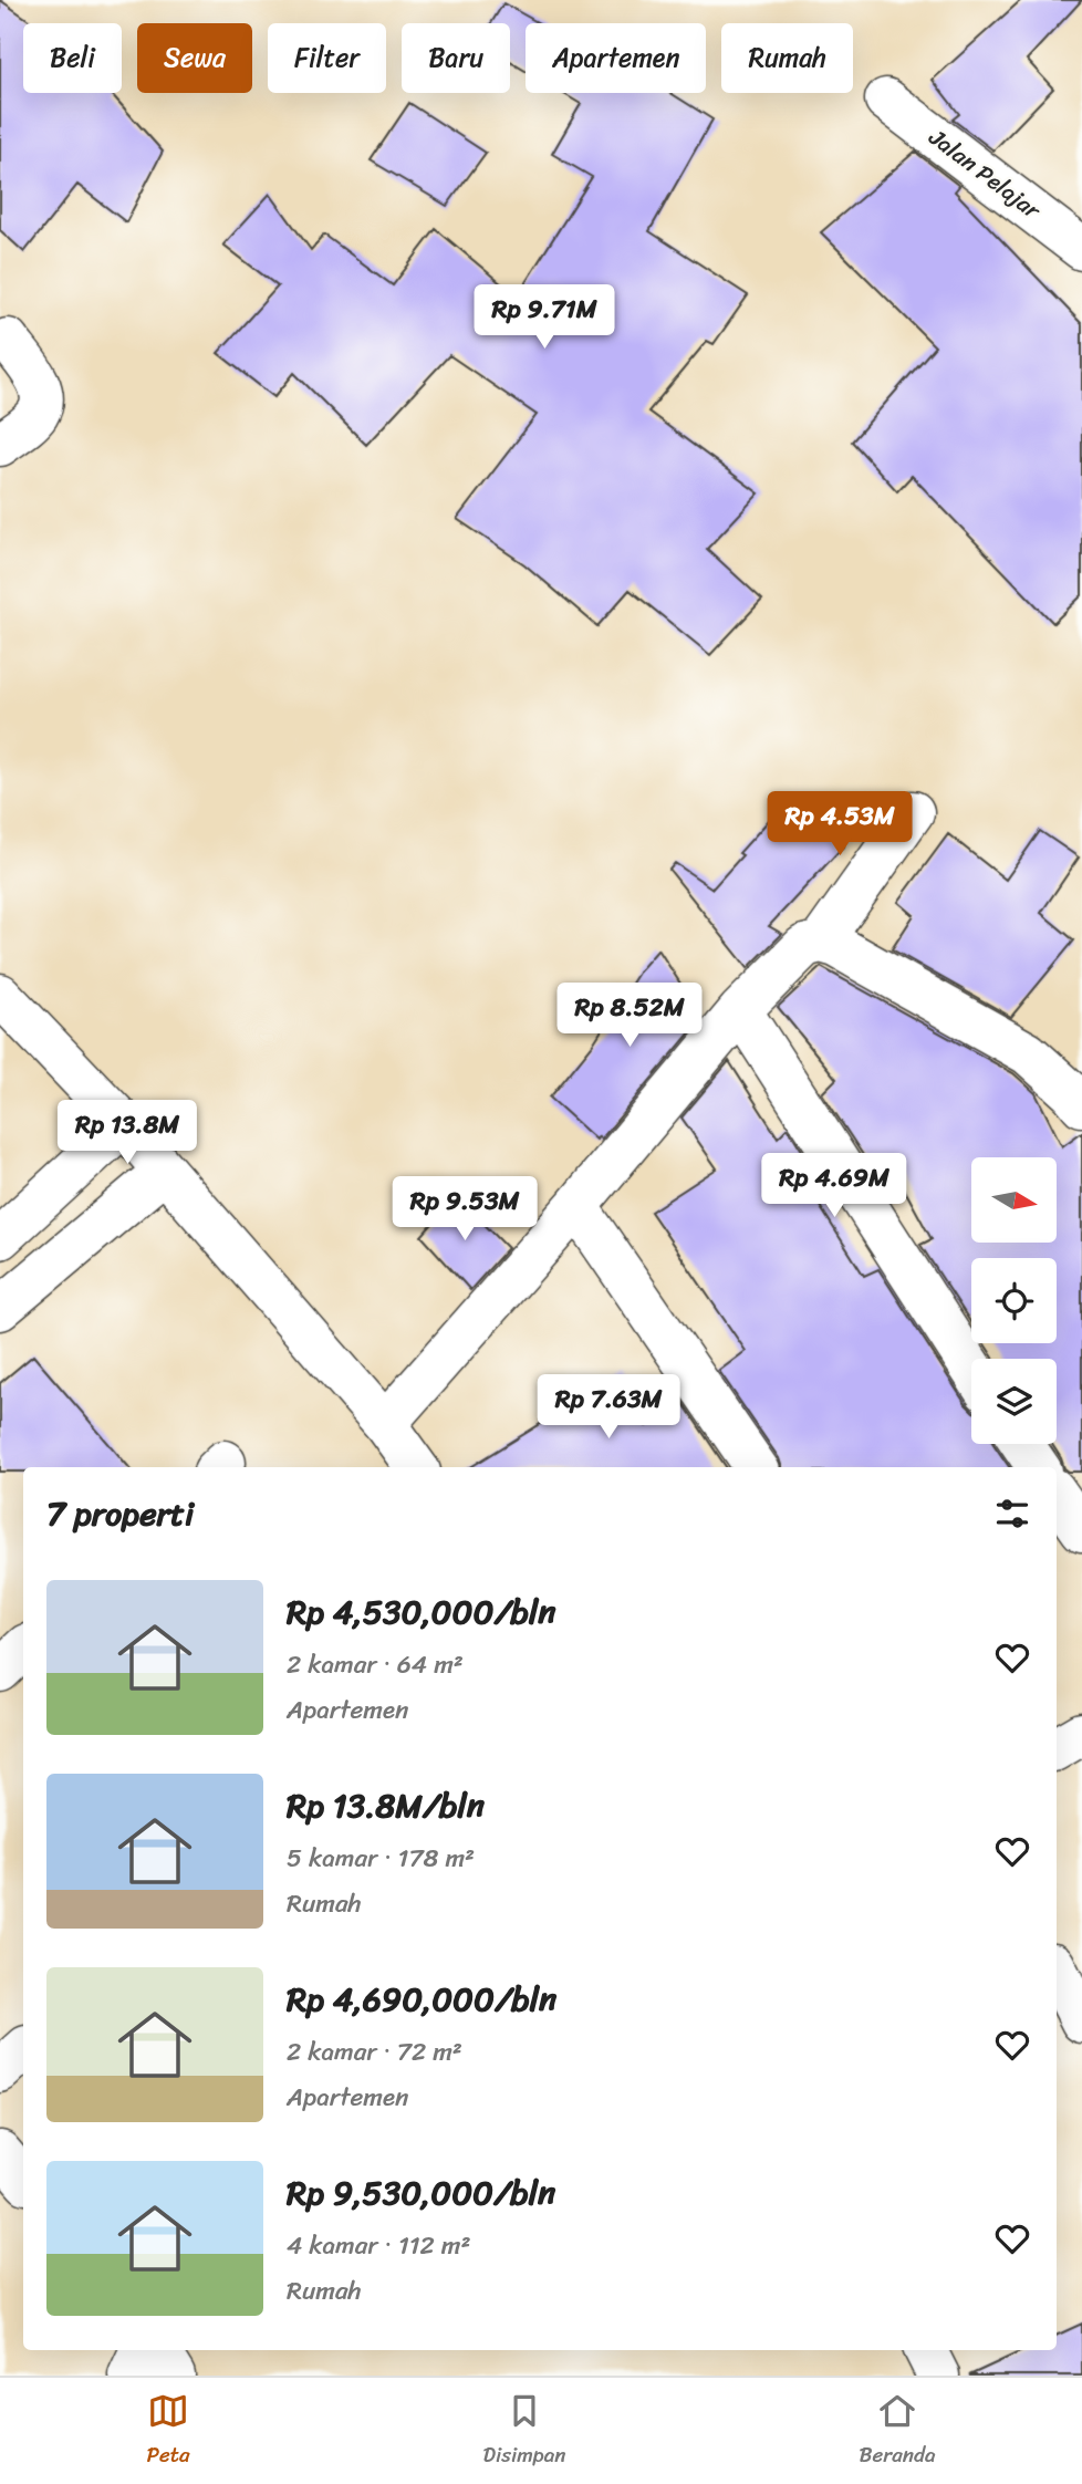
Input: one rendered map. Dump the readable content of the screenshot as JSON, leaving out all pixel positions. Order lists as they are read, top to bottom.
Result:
{
  "streets": {
    "street": ["Jalan Pelajar"]
  },
  "north": "right",
  "page": {
    "chip": [
      "Beli",
      "Sewa",
      "Filter",
      "Baru",
      "Apartemen",
      "Rumah"
    ],
    "price": [
      "Rp 9.71M",
      "Rp 4.53M",
      "Rp 8.52M",
      "Rp 13.8M",
      "Rp 4.69M",
      "Rp 9.53M",
      "Rp 7.63M"
    ],
    "heading": "7 properti",
    "list": [
      {
        "name": "Rp 4,530,000/bln",
        "note": "2 kamar · 64 m² · Apartemen"
      },
      {
        "name": "Rp 13.8M/bln",
        "note": "5 kamar · 178 m² · Rumah"
      },
      {
        "name": "Rp 4,690,000/bln",
        "note": "2 kamar · 72 m² · Apartemen"
      },
      {
        "name": "Rp 9,530,000/bln",
        "note": "4 kamar · 112 m² · Rumah"
      }
    ],
    "tabs": ["Peta", "Disimpan", "Beranda"]
  }
}
